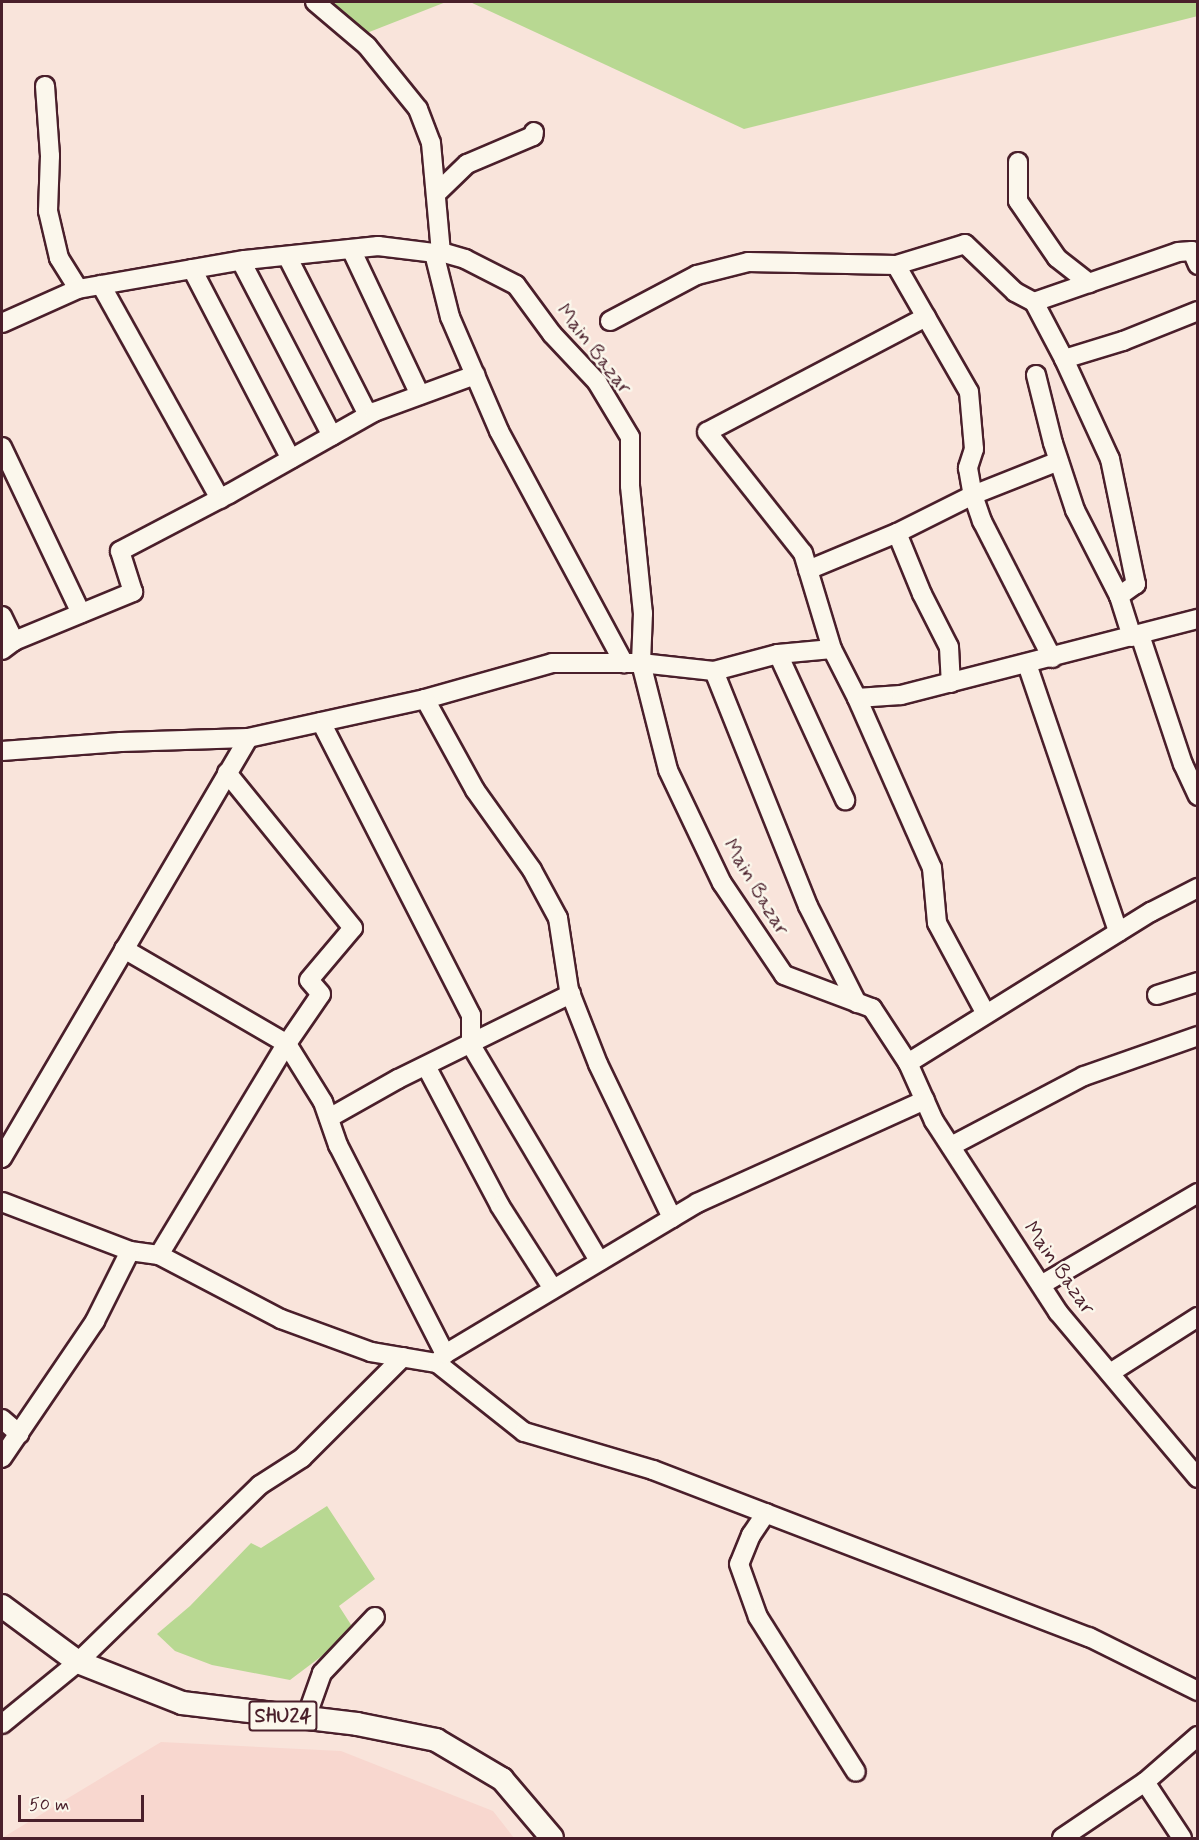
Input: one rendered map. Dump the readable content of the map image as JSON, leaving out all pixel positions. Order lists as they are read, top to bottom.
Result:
{
  "streets": {
    "main road": ["SHU24"],
    "street": ["Main Bazar"]
  },
  "scale_bar": "50 m"
}
